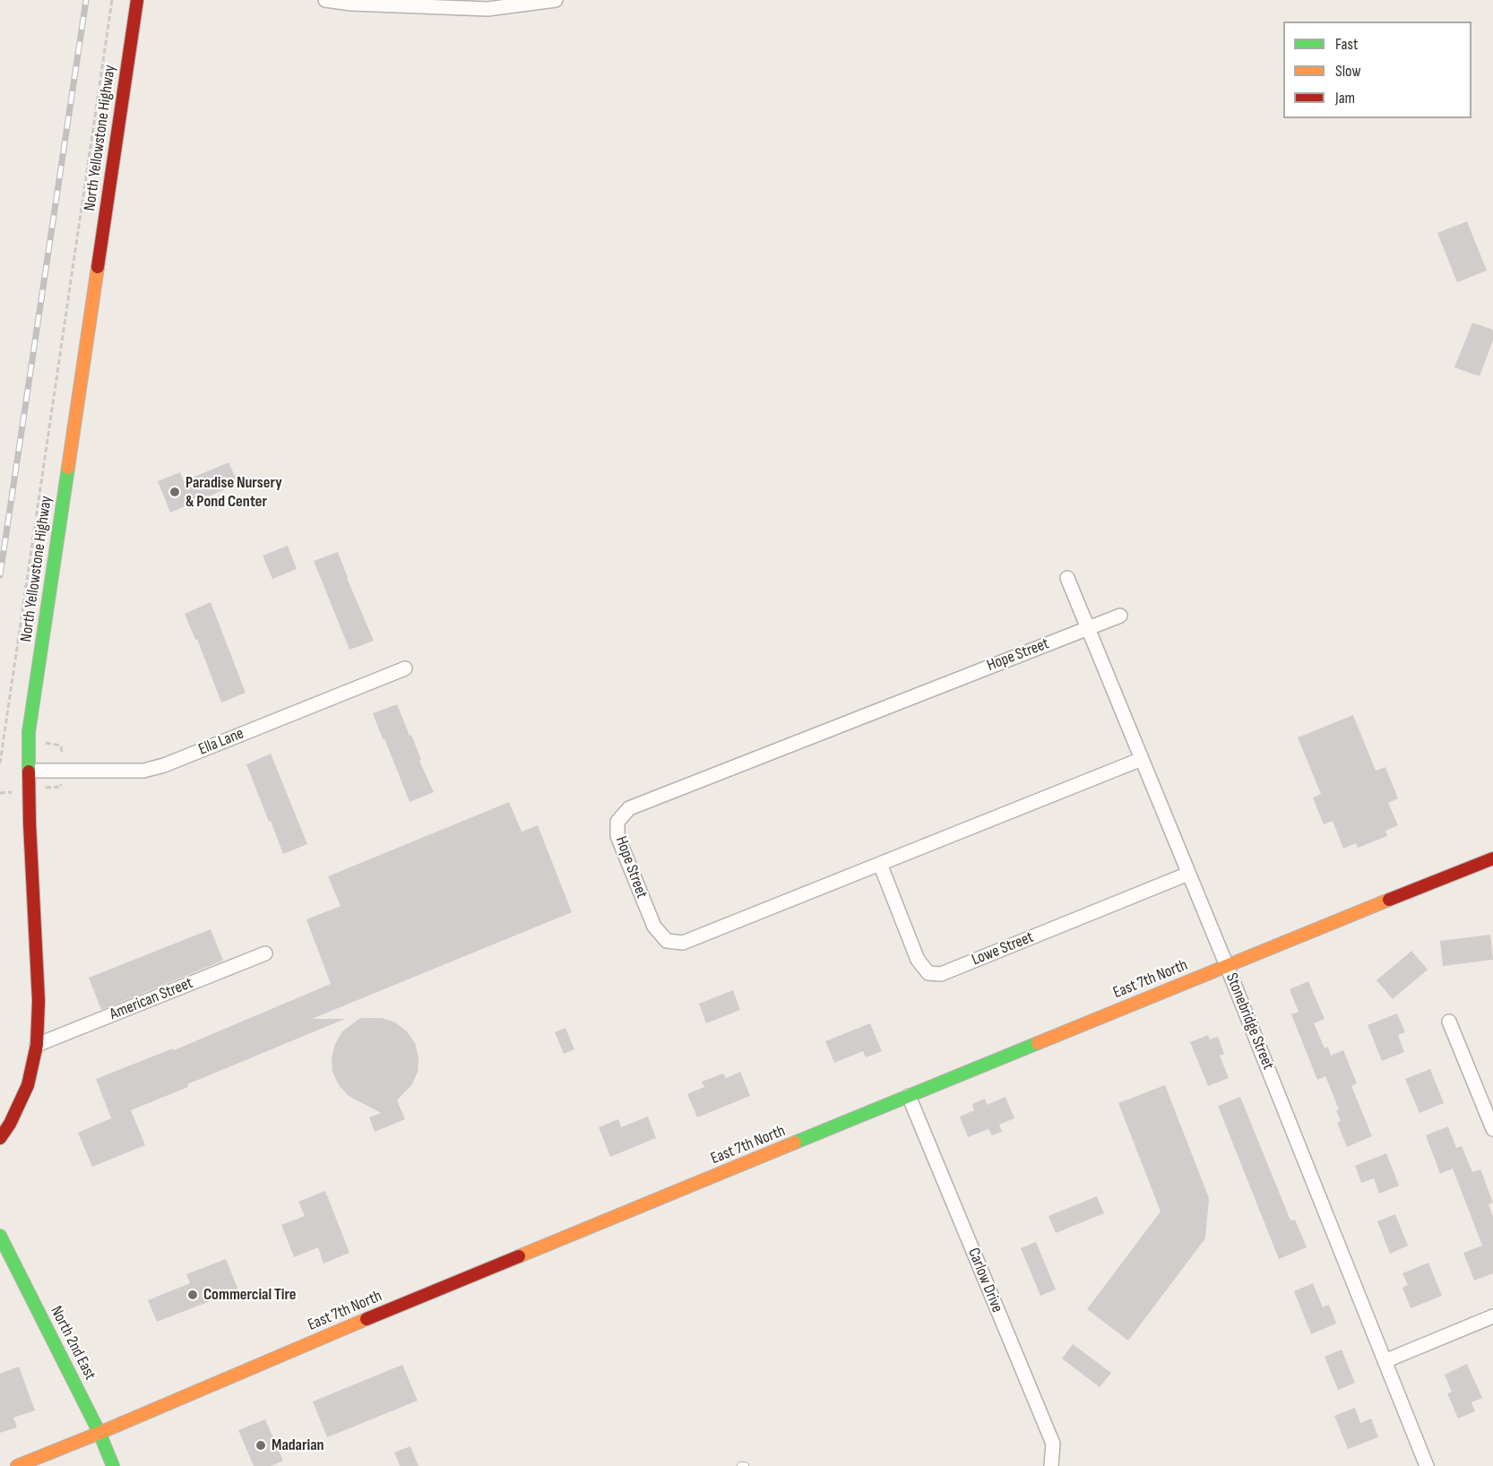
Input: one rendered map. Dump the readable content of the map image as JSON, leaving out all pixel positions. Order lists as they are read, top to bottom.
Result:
{
  "streets": {
    "street": [
      "North Yellowstone Highway",
      "Hope Street",
      "Ella Lane",
      "Lowe Street",
      "East 7th North",
      "American Street",
      "Stonebridge Street",
      "Carlow Drive",
      "North 2nd East"
    ]
  },
  "crossings": [
    ["North Yellowstone Highway", "Ella Lane"],
    ["North Yellowstone Highway", "American Street"],
    ["Hope Street", "Lowe Street"],
    ["Hope Street", "Stonebridge Street"],
    ["Lowe Street", "Stonebridge Street"],
    ["East 7th North", "Stonebridge Street"],
    ["East 7th North", "Carlow Drive"],
    ["East 7th North", "North 2nd East"]
  ],
  "places": ["Paradise Nursery & Pond Center", "Commercial Tire", "Madarian"],
  "legend": ["Fast", "Slow", "Jam"]
}
